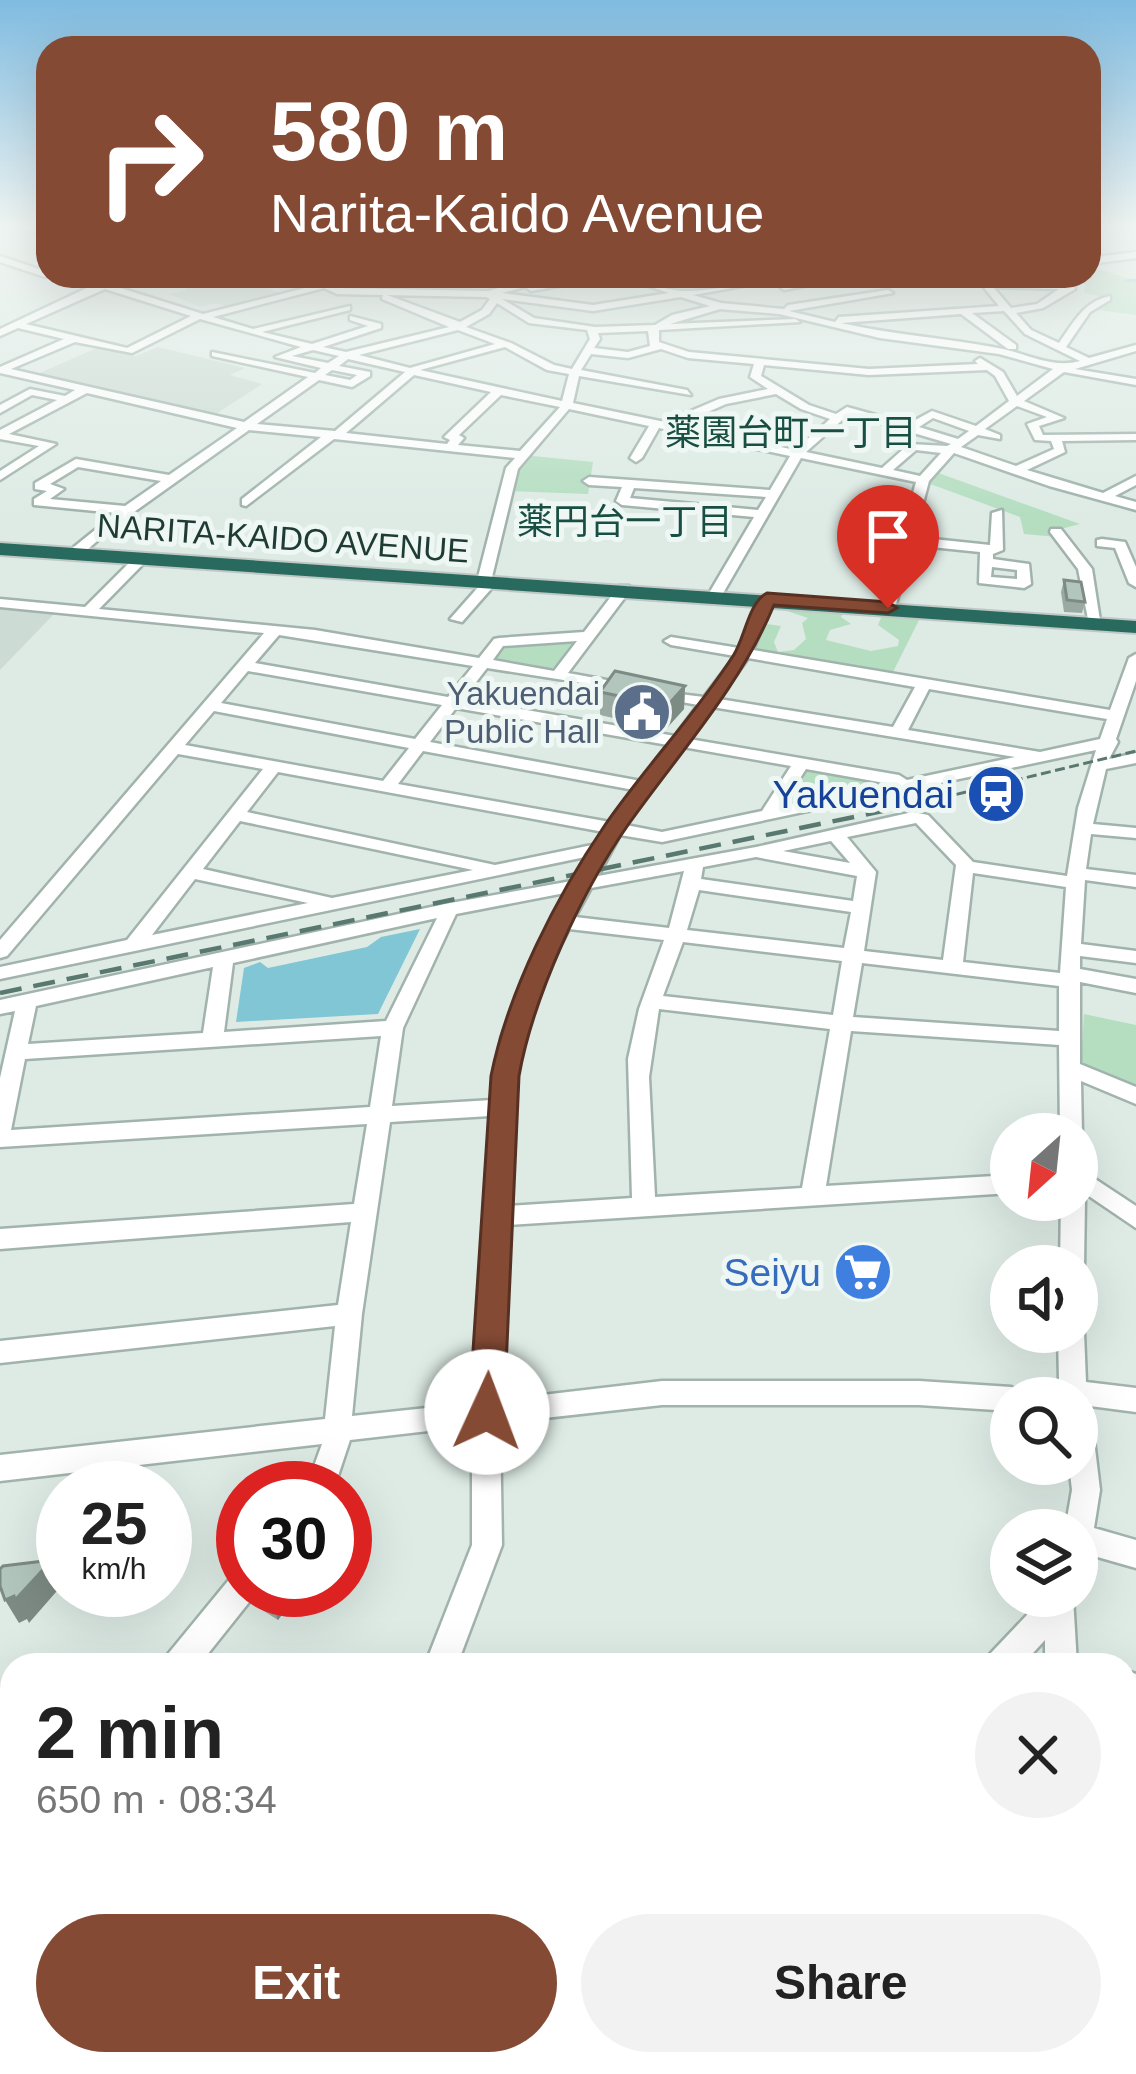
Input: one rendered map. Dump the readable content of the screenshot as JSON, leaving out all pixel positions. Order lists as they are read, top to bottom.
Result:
{
  "streets": {
    "highway": ["NARITA-KAIDO AVENUE"]
  },
  "districts": ["薬園台町一丁目", "薬円台一丁目"],
  "places": {
    "public building": ["Yakuendai Public Hall"],
    "station": ["Yakuendai"],
    "supermarket": ["Seiyu"]
  },
  "north": "bottom left",
  "page": {
    "turn": ["580 m", "Narita-Kaido Avenue"],
    "speed": "25 km/h",
    "limit": "30",
    "heading": ["2 min", "650 m · 08:34"],
    "buttons": ["Exit", "Share"]
  }
}
